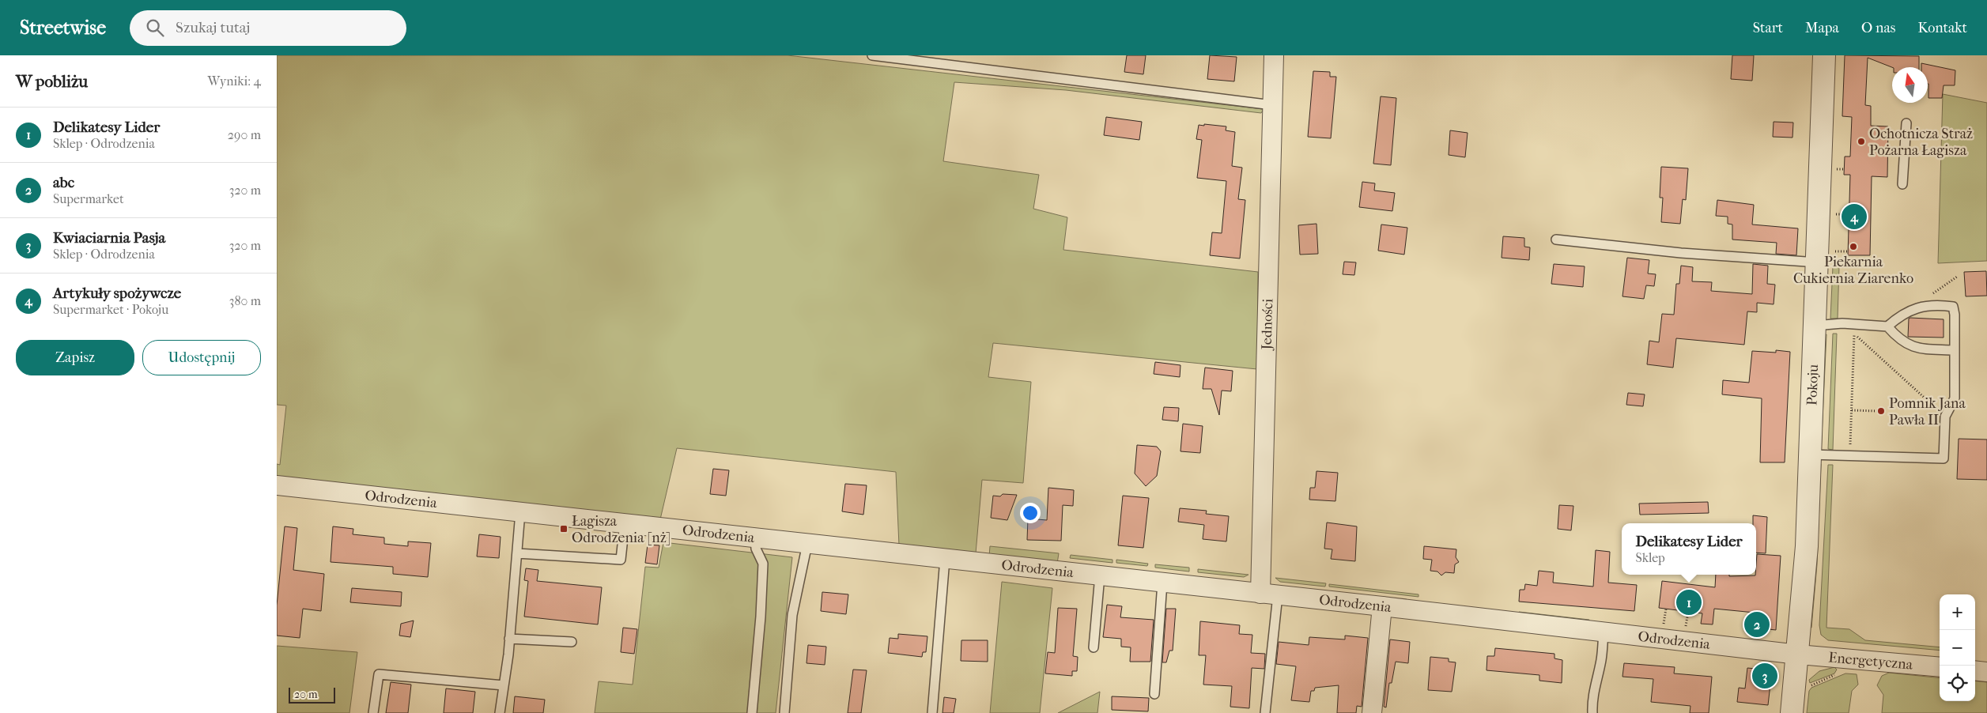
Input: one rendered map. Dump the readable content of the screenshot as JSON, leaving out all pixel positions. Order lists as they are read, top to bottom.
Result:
{
  "streets": {
    "street": [
      "Jedności",
      "Pokoju",
      "Odrodzenia",
      "Energetyczna"
    ]
  },
  "crossings": [
    ["Jedności", "Odrodzenia"],
    ["Pokoju", "Odrodzenia"],
    ["Pokoju", "Energetyczna"],
    ["Odrodzenia", "Energetyczna"]
  ],
  "places": {
    "other": ["Ochotnicza Straż Pożarna Łagisza", "Piekarnia Cukiernia Ziarenko", "Pomnik Jana Pawła II"],
    "transit": ["Łagisza Odrodzenia [nż]"]
  },
  "scale_bar": "20 m",
  "north": "top",
  "page": {
    "header": "Streetwise",
    "search": "Szukaj tutaj",
    "nav": [
      "Start",
      "Mapa",
      "O nas",
      "Kontakt"
    ],
    "heading": ["W pobliżu", "Wyniki: 4"],
    "list": [
      {
        "mark": "1",
        "name": "Delikatesy Lider",
        "note": "Sklep · Odrodzenia",
        "value": "290 m"
      },
      {
        "mark": "2",
        "name": "abc",
        "note": "Supermarket",
        "value": "320 m"
      },
      {
        "mark": "3",
        "name": "Kwiaciarnia Pasja",
        "note": "Sklep · Odrodzenia",
        "value": "320 m"
      },
      {
        "mark": "4",
        "name": "Artykuły spożywcze",
        "note": "Supermarket · Pokoju",
        "value": "380 m"
      }
    ],
    "pins": [
      "4",
      "1",
      "2",
      "3"
    ],
    "buttons": ["Zapisz", "Udostępnij"],
    "popup": ["Delikatesy Lider", "Sklep"],
    "map_buttons": ["+", "−"],
    "scale": "20 m"
  }
}
